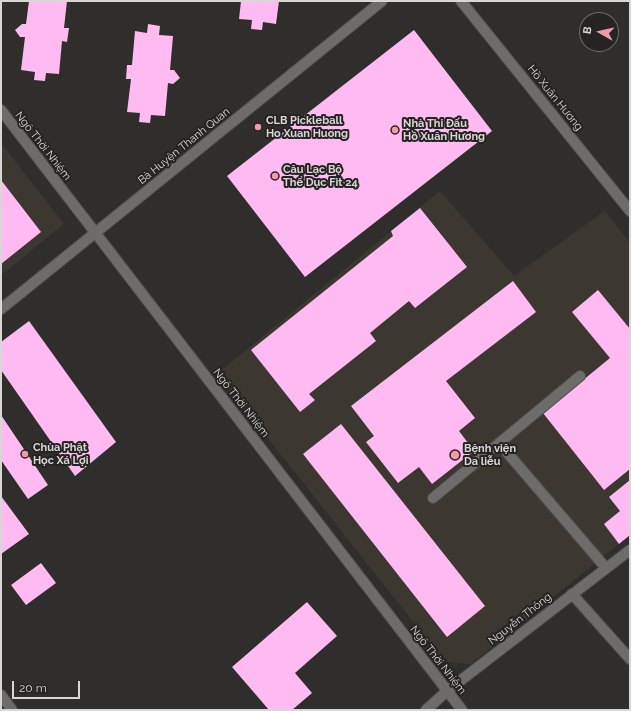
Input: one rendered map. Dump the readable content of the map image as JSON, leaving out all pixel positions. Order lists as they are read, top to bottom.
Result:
{
  "streets": {
    "street": [
      "Hồ Xuân Hương",
      "Ngô Thời Nhiệm",
      "Bà Huyện Thanh Quan",
      "Nguyễn Thông"
    ]
  },
  "crossings": [
    ["Ngô Thời Nhiệm", "Bà Huyện Thanh Quan"],
    ["Ngô Thời Nhiệm", "Nguyễn Thông"]
  ],
  "places": [
    "CLB Pickleball Ho Xuan Huong",
    "Nhà Thi Đấu Hồ Xuân Hương",
    "Câu Lạc Bộ Thể Dục Fit 24",
    "Chùa Phật Học Xá Lợi",
    "Bệnh viện Da liễu"
  ],
  "scale_bar": "20 m",
  "north": "left"
}
